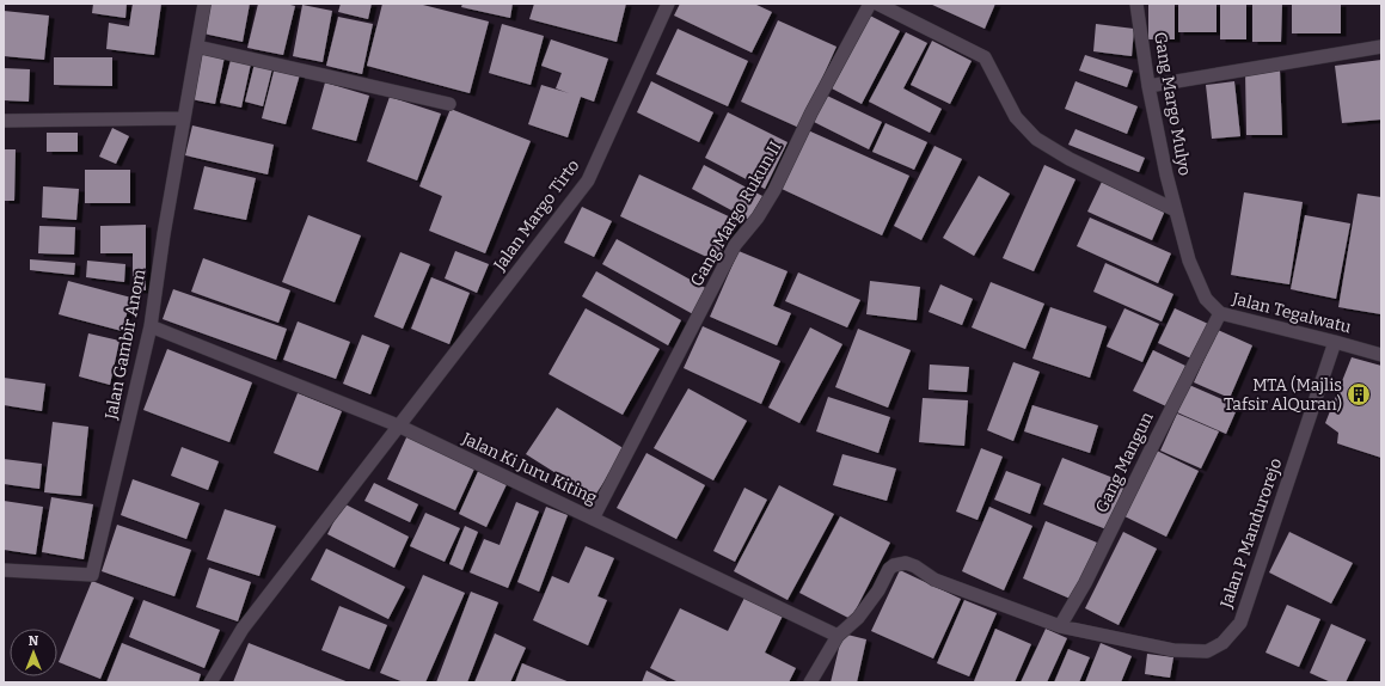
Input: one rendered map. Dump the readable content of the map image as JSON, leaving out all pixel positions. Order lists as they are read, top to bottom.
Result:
{
  "streets": {
    "street": [
      "Gang Margo Mulyo",
      "Gang Margo Rukun II",
      "Jalan Margo Tirto",
      "Jalan Tegalwatu",
      "Jalan Gambir Anom",
      "Gang Mangun",
      "Jalan Ki Juru Kiting",
      "Jalan P Mandurorejo"
    ]
  },
  "crossings": [
    ["Gang Margo Mulyo", "Jalan Tegalwatu"],
    ["Gang Margo Rukun II", "Jalan Ki Juru Kiting"],
    ["Jalan Margo Tirto", "Jalan Ki Juru Kiting"],
    ["Jalan Tegalwatu", "Gang Mangun"],
    ["Jalan Tegalwatu", "Jalan P Mandurorejo"],
    ["Jalan Gambir Anom", "Jalan Ki Juru Kiting"],
    ["Gang Mangun", "Jalan P Mandurorejo"],
    ["Jalan Ki Juru Kiting", "Jalan P Mandurorejo"]
  ],
  "places": {
    "building": ["MTA (Majlis Tafsir AlQuran)"]
  },
  "north": "top"
}
